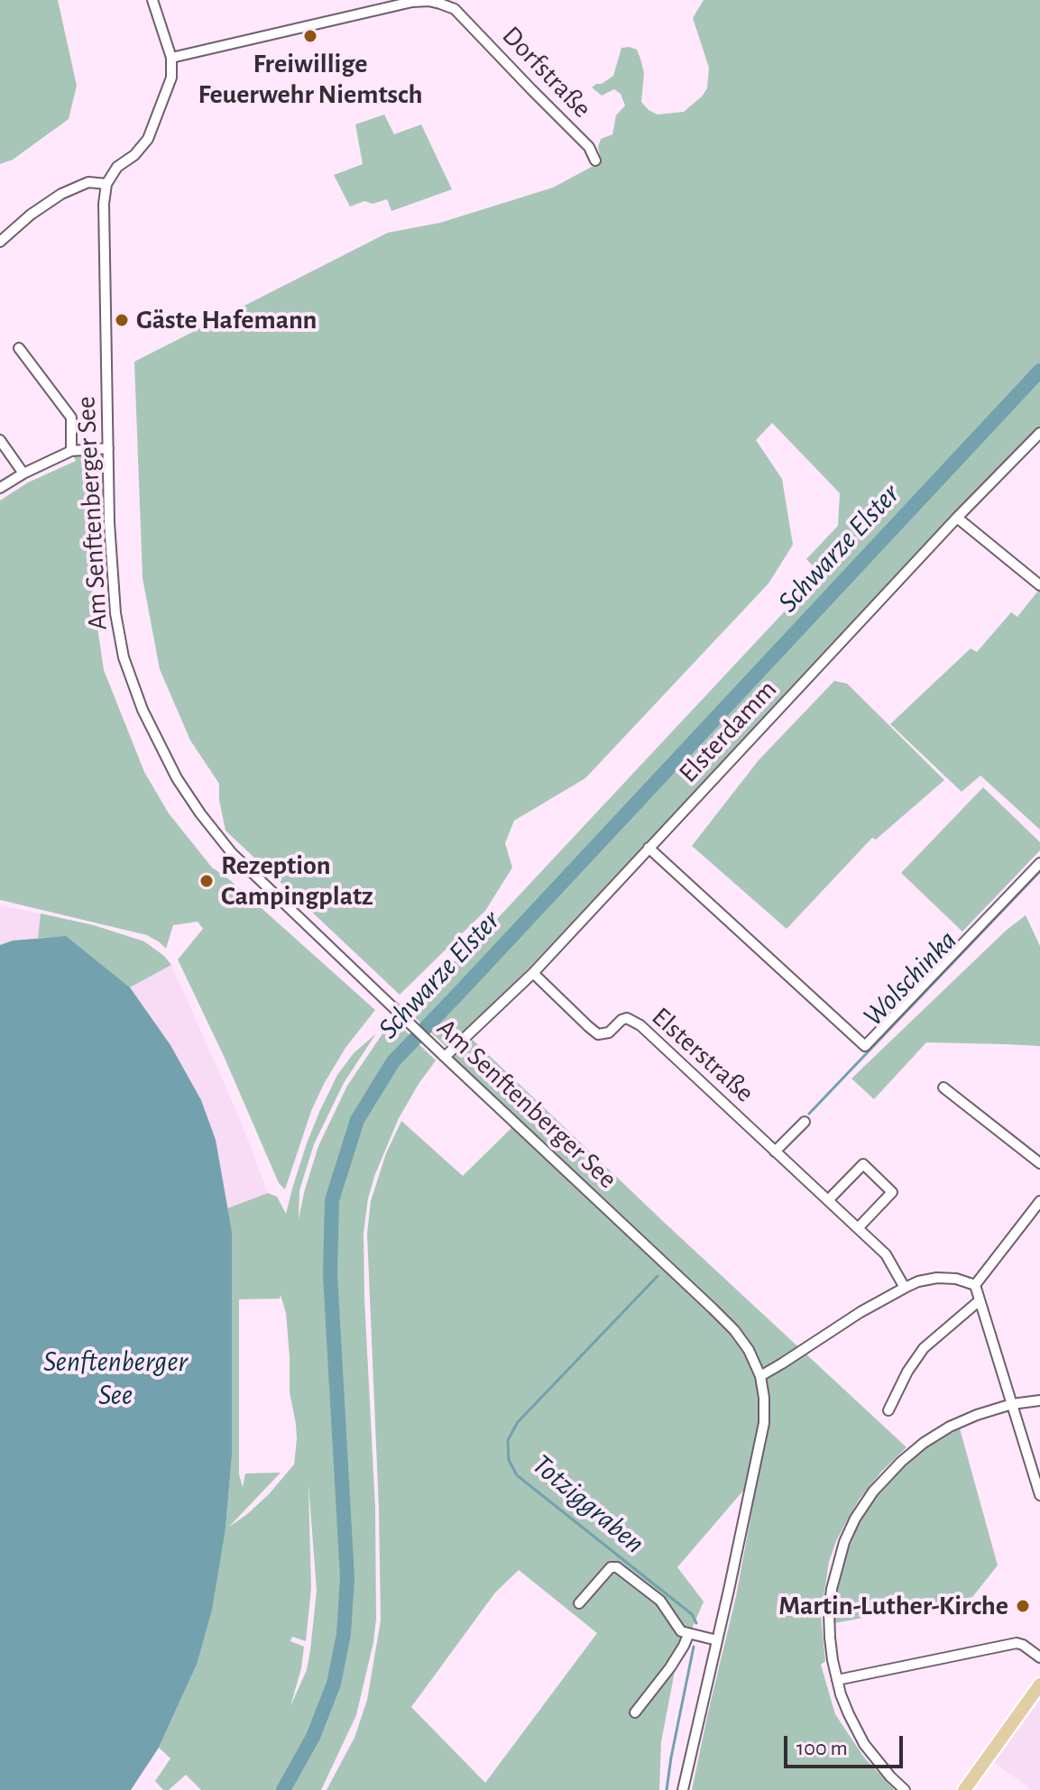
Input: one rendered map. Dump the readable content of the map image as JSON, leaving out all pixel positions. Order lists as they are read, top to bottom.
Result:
{
  "streets": {
    "street": [
      "Dorfstraße",
      "Am Senftenberger See",
      "Elsterdamm",
      "Elsterstraße"
    ]
  },
  "crossings": [
    ["Am Senftenberger See", "Elsterdamm"],
    ["Elsterdamm", "Elsterstraße"]
  ],
  "water": [
    "Schwarze Elster",
    "Wolschinka",
    "Senftenberger See",
    "Totziggraben"
  ],
  "places": [
    "Freiwillige Feuerwehr Niemtsch",
    "Gäste Hafemann",
    "Rezeption Campingplatz",
    "Martin-Luther-Kirche"
  ],
  "scale_bar": "100 m"
}
